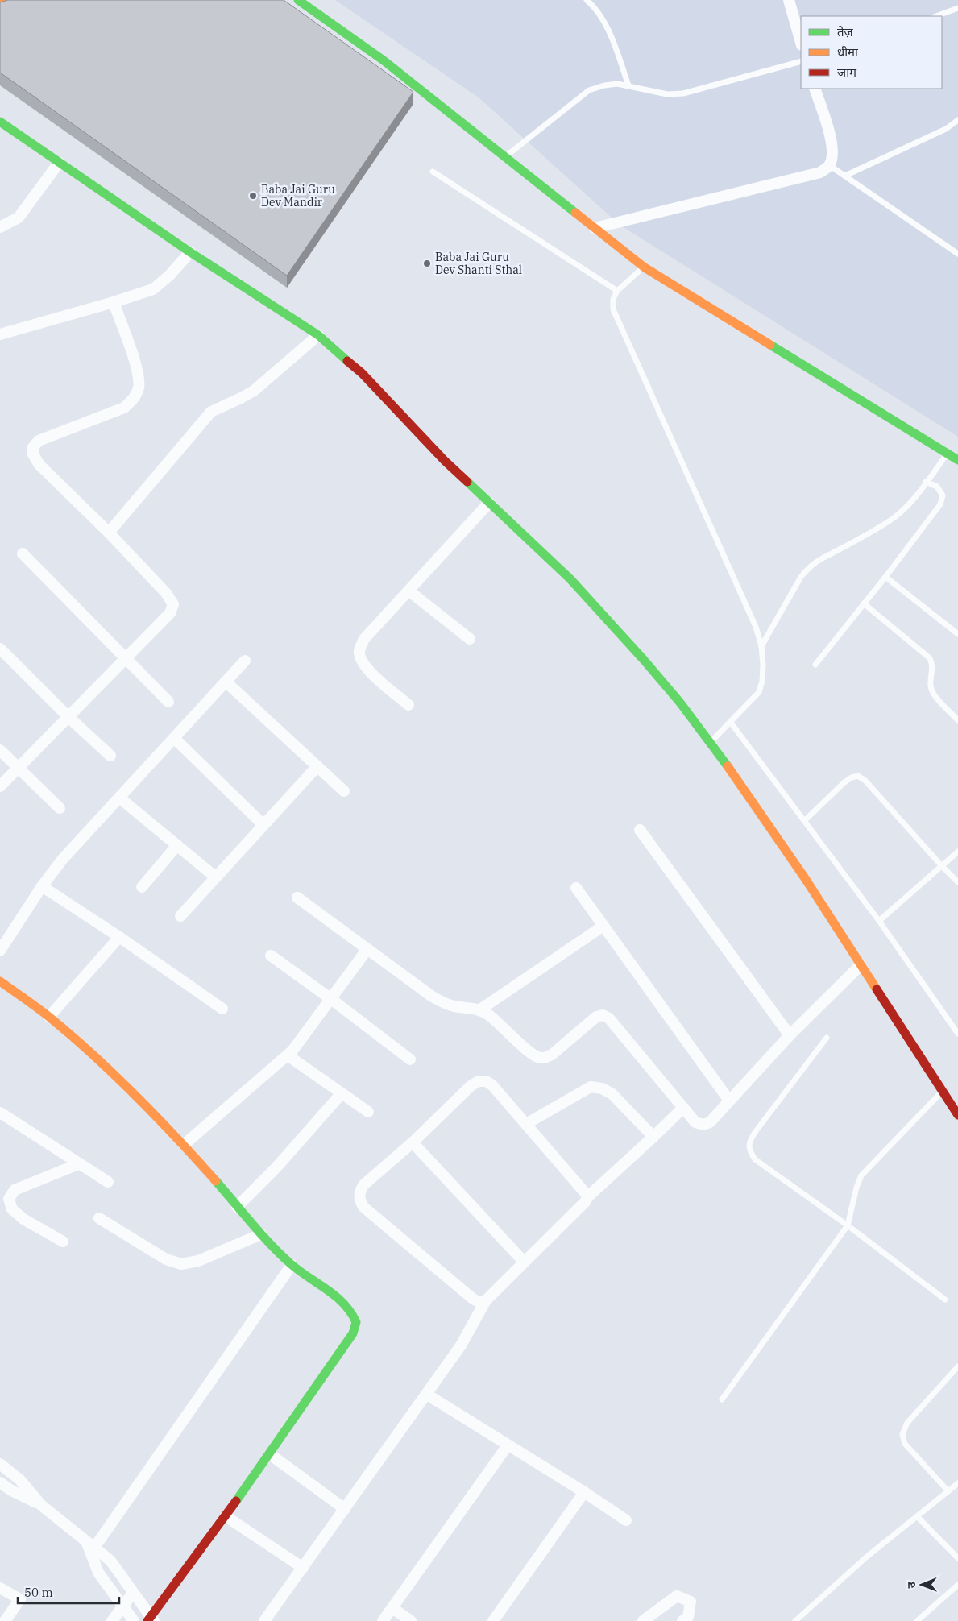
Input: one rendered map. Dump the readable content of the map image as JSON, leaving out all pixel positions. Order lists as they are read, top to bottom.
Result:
{
  "places": ["Baba Jai Guru Dev Mandir", "Baba Jai Guru Dev Shanti Sthal"],
  "legend": ["तेज़", "धीमा", "जाम"],
  "scale_bar": "50 m",
  "north": "left"
}
